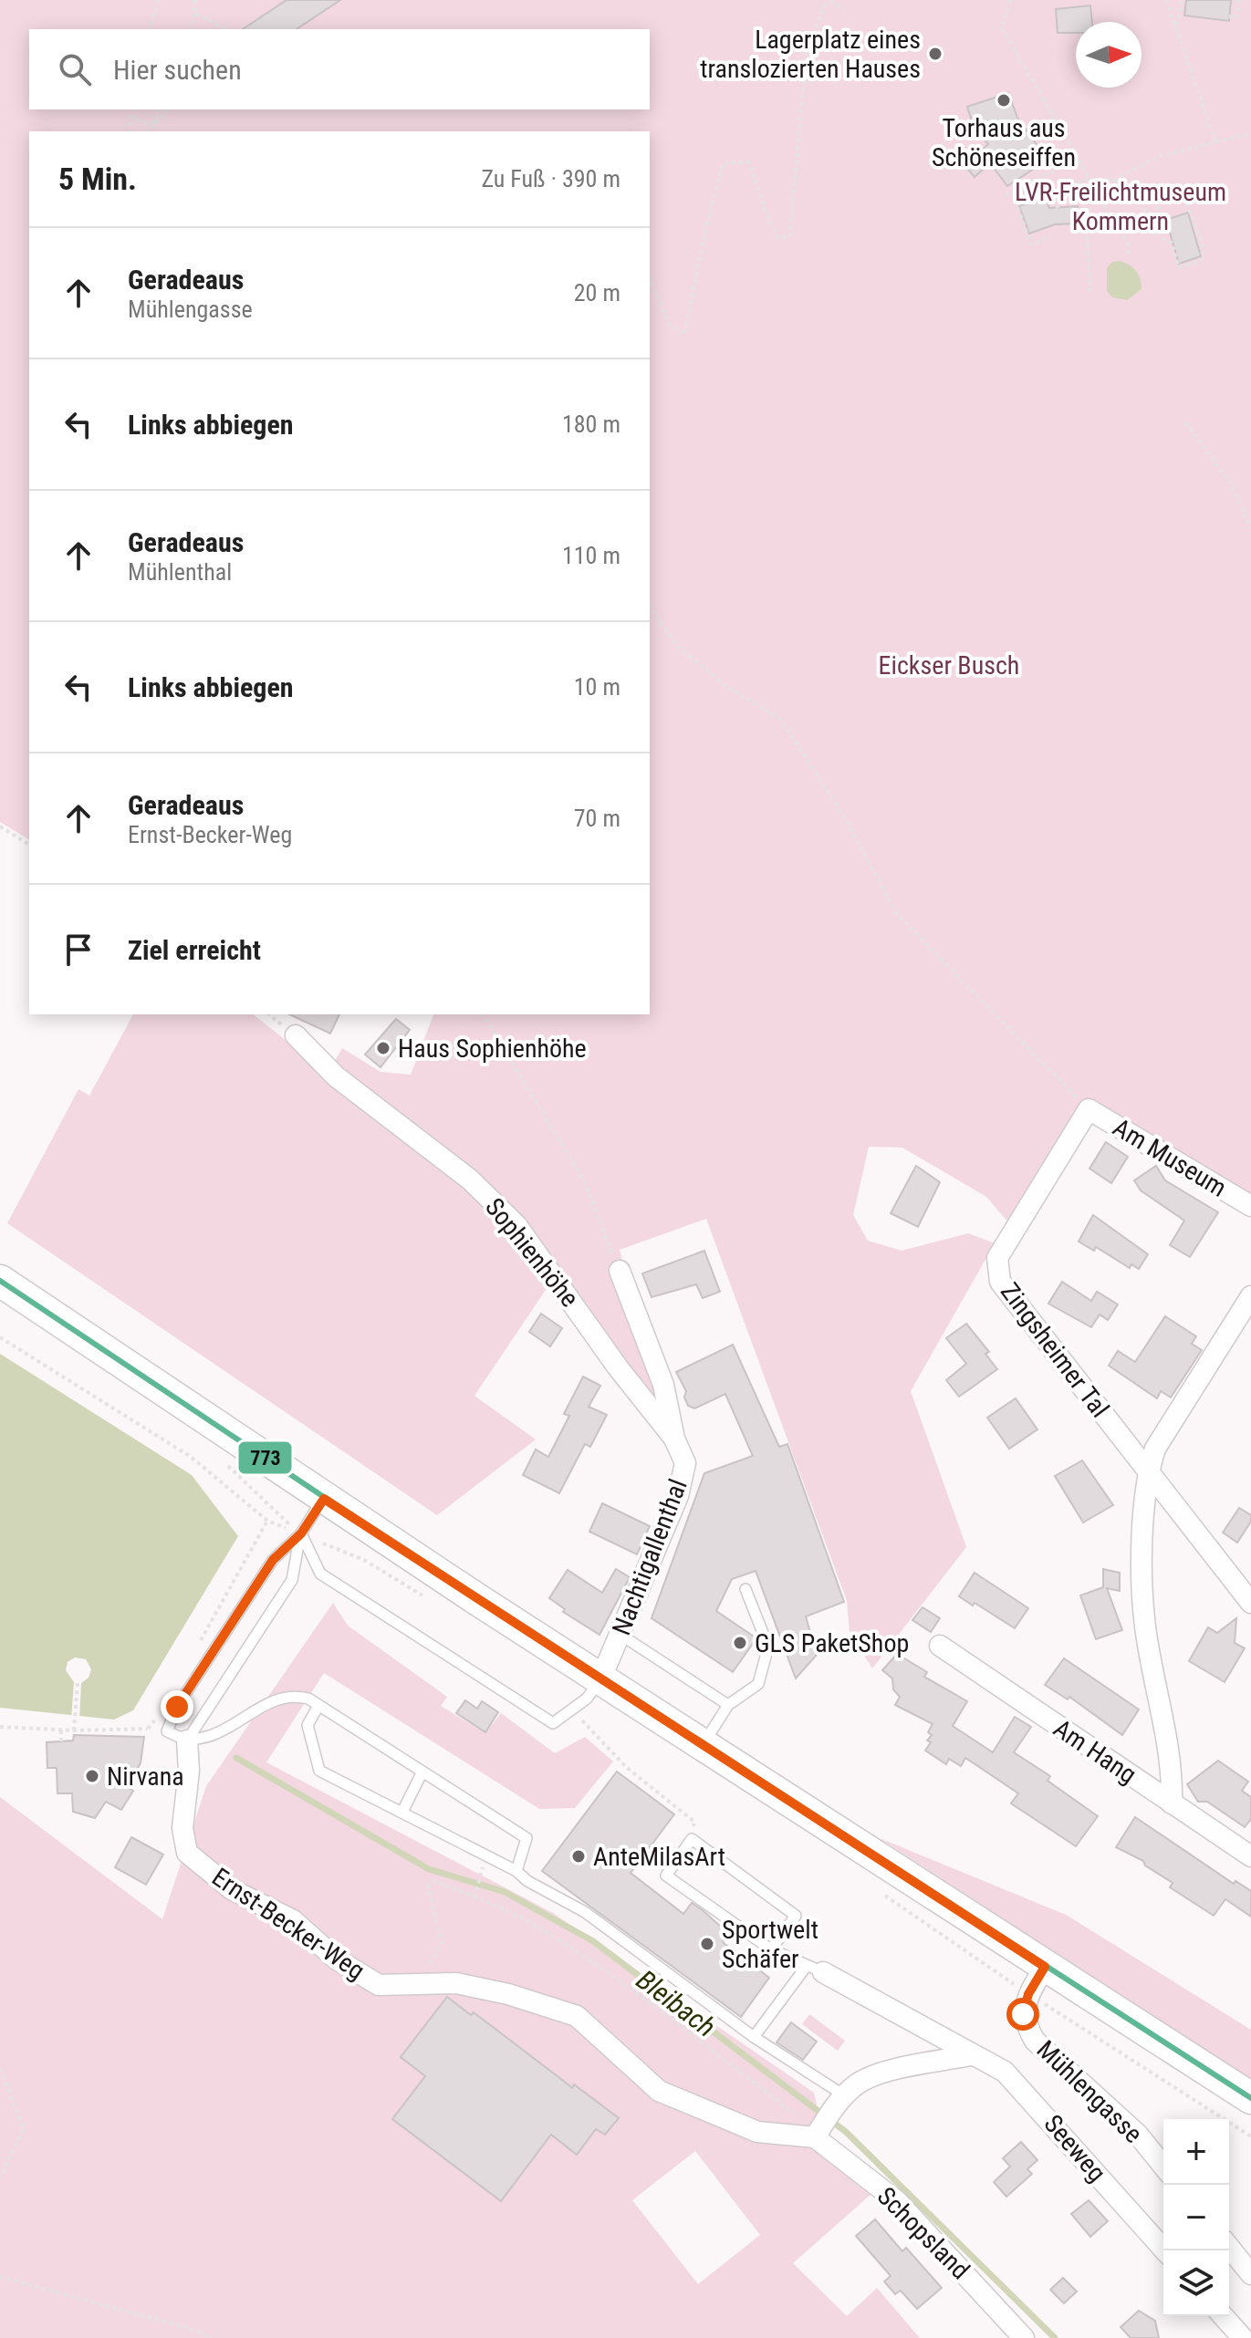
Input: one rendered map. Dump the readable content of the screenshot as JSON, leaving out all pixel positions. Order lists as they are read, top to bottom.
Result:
{
  "streets": {
    "street": [
      "Am Museum",
      "Sophienhöhe",
      "Zingsheimer Tal",
      "Nachtigallenthal",
      "Am Hang",
      "Ernst-Becker-Weg",
      "Mühlengasse",
      "Seeweg",
      "Schopsland"
    ]
  },
  "crossings": [
    ["Am Museum", "Zingsheimer Tal"],
    ["Sophienhöhe", "Nachtigallenthal"],
    ["Ernst-Becker-Weg", "Schopsland"]
  ],
  "water": ["Bleibach"],
  "parks": ["LVR-Freilichtmuseum Kommern", "Eickser Busch"],
  "places": [
    "Lagerplatz eines translozierten Hauses",
    "Torhaus aus Schöneseiffen",
    "Haus Sophienhöhe",
    "GLS PaketShop",
    "Nirvana",
    "AnteMilasArt",
    "Sportwelt Schäfer"
  ],
  "lines": ["transit line 773"],
  "north": "right",
  "page": {
    "search": "Hier suchen",
    "heading": ["5 Min.", "Zu Fuß · 390 m"],
    "list": [
      ["Geradeaus", "Mühlengasse", "20 m"],
      ["Links abbiegen", "180 m"],
      ["Geradeaus", "Mühlenthal", "110 m"],
      ["Links abbiegen", "10 m"],
      ["Geradeaus", "Ernst-Becker-Weg", "70 m"],
      "Ziel erreicht"
    ],
    "map_buttons": ["+", "−"]
  }
}
